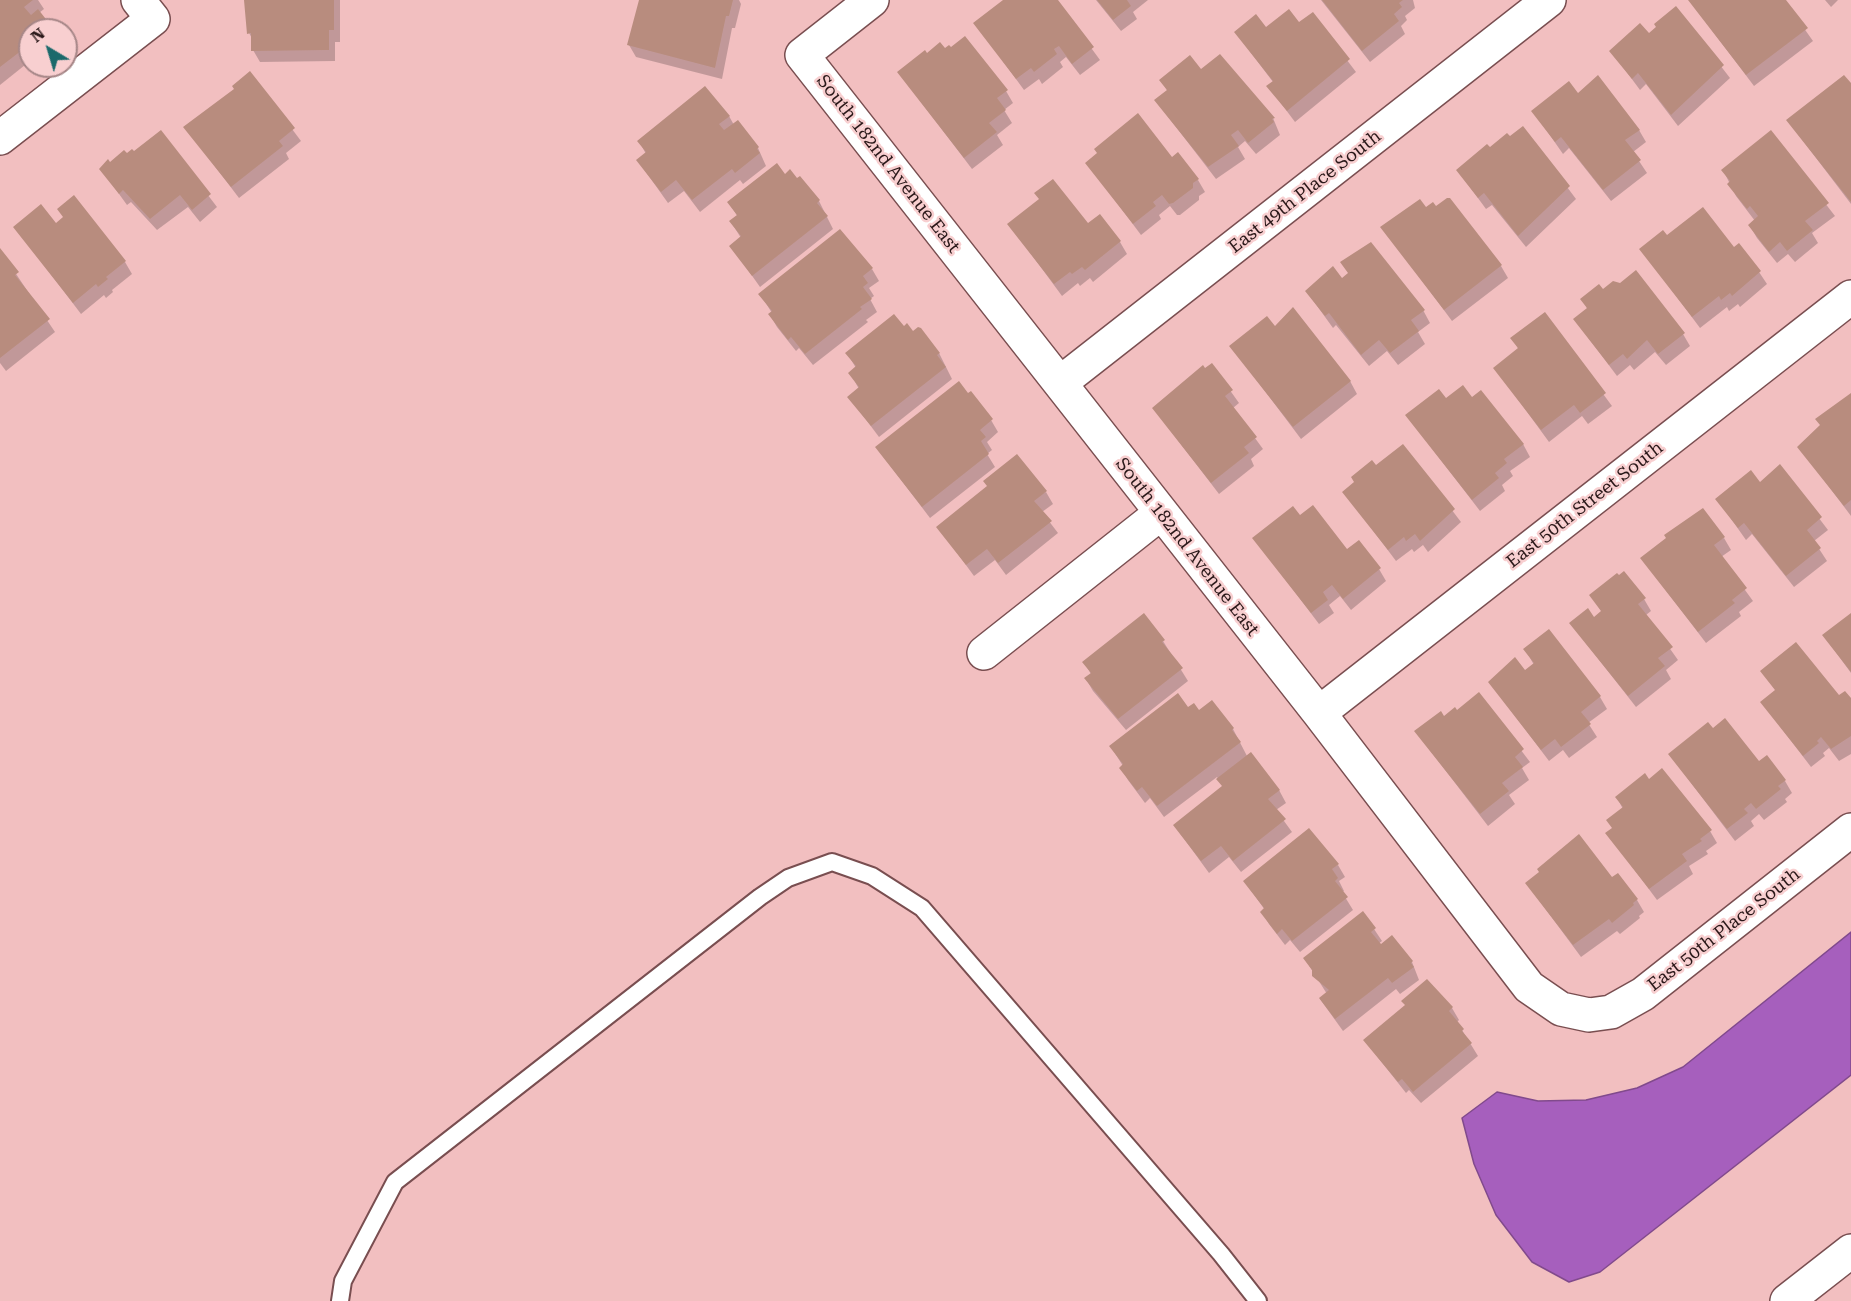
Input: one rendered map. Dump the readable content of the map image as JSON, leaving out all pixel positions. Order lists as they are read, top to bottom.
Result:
{
  "streets": {
    "street": [
      "South 182nd Avenue East",
      "East 49th Place South",
      "East 50th Street South",
      "East 50th Place South"
    ]
  },
  "crossings": [
    ["South 182nd Avenue East", "East 49th Place South"],
    ["South 182nd Avenue East", "East 50th Street South"],
    ["South 182nd Avenue East", "East 50th Place South"]
  ],
  "north": "top left"
}
